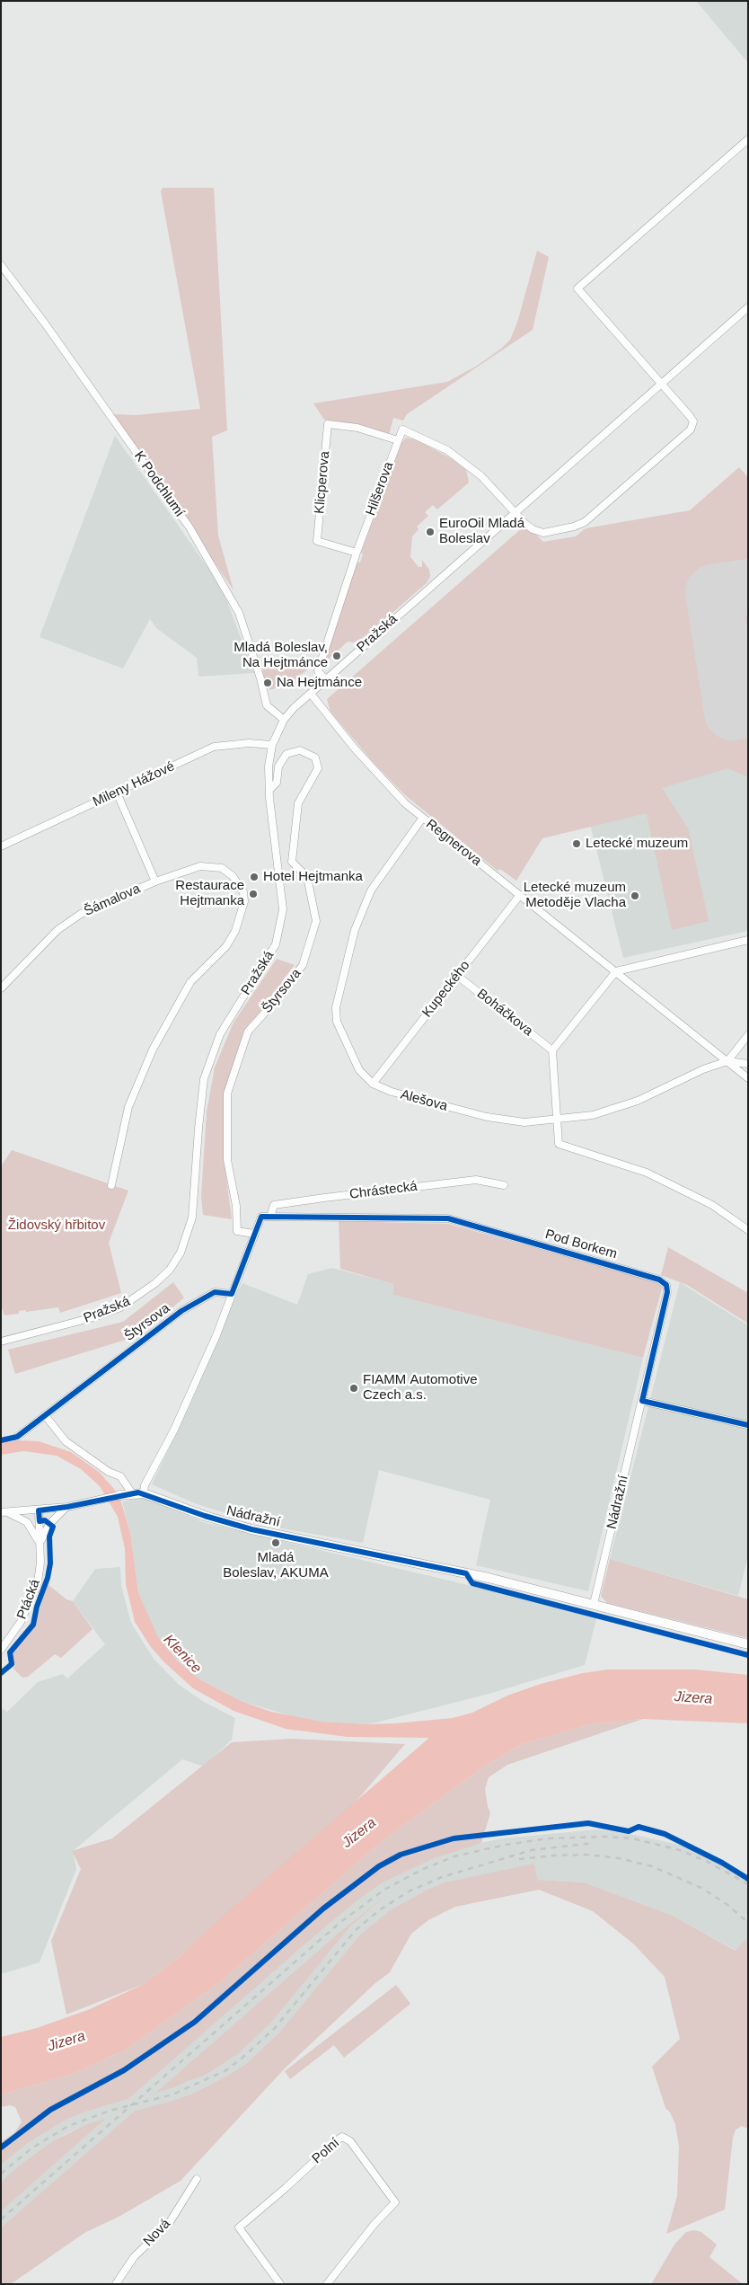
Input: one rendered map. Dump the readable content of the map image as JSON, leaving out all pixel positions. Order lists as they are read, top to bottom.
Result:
{
  "streets": {
    "street": [
      "Klicperova",
      "K Podchlumí",
      "Hilšerova",
      "Pražská",
      "Mileny Hážové",
      "Regnerova",
      "Šámalova",
      "Kupeckého",
      "Štyrsova",
      "Boháčkova",
      "Alešova",
      "Chrástecká",
      "Pod Borkem",
      "Nádražní",
      "Ptácká",
      "Polní",
      "Nová"
    ]
  },
  "crossings": [
    ["Klicperova", "Hilšerova"],
    ["K Podchlumí", "Pražská"],
    ["Hilšerova", "Pražská"],
    ["Pražská", "Mileny Hážové"],
    ["Pražská", "Regnerova"],
    ["Pražská", "Štyrsova"],
    ["Mileny Hážové", "Šámalova"],
    ["Regnerova", "Kupeckého"],
    ["Regnerova", "Alešova"],
    ["Kupeckého", "Boháčkova"],
    ["Kupeckého", "Alešova"],
    ["Štyrsova", "Pod Borkem"],
    ["Chrástecká", "Pod Borkem"],
    ["Pod Borkem", "Nádražní"],
    ["Nádražní", "Ptácká"]
  ],
  "water": ["Klenice", "Jizera"],
  "parks": ["Židovský hřbitov"],
  "places": [
    "EuroOil Mladá Boleslav",
    "Mladá Boleslav, Na Hejtmánce",
    "Na Hejtmánce",
    "Letecké muzeum",
    "Hotel Hejtmanka",
    "Restaurace Hejtmanka",
    "Letecké muzeum Metoděje Vlacha",
    "FIAMM Automotive Czech a.s.",
    "Mladá Boleslav, AKUMA"
  ]
}
